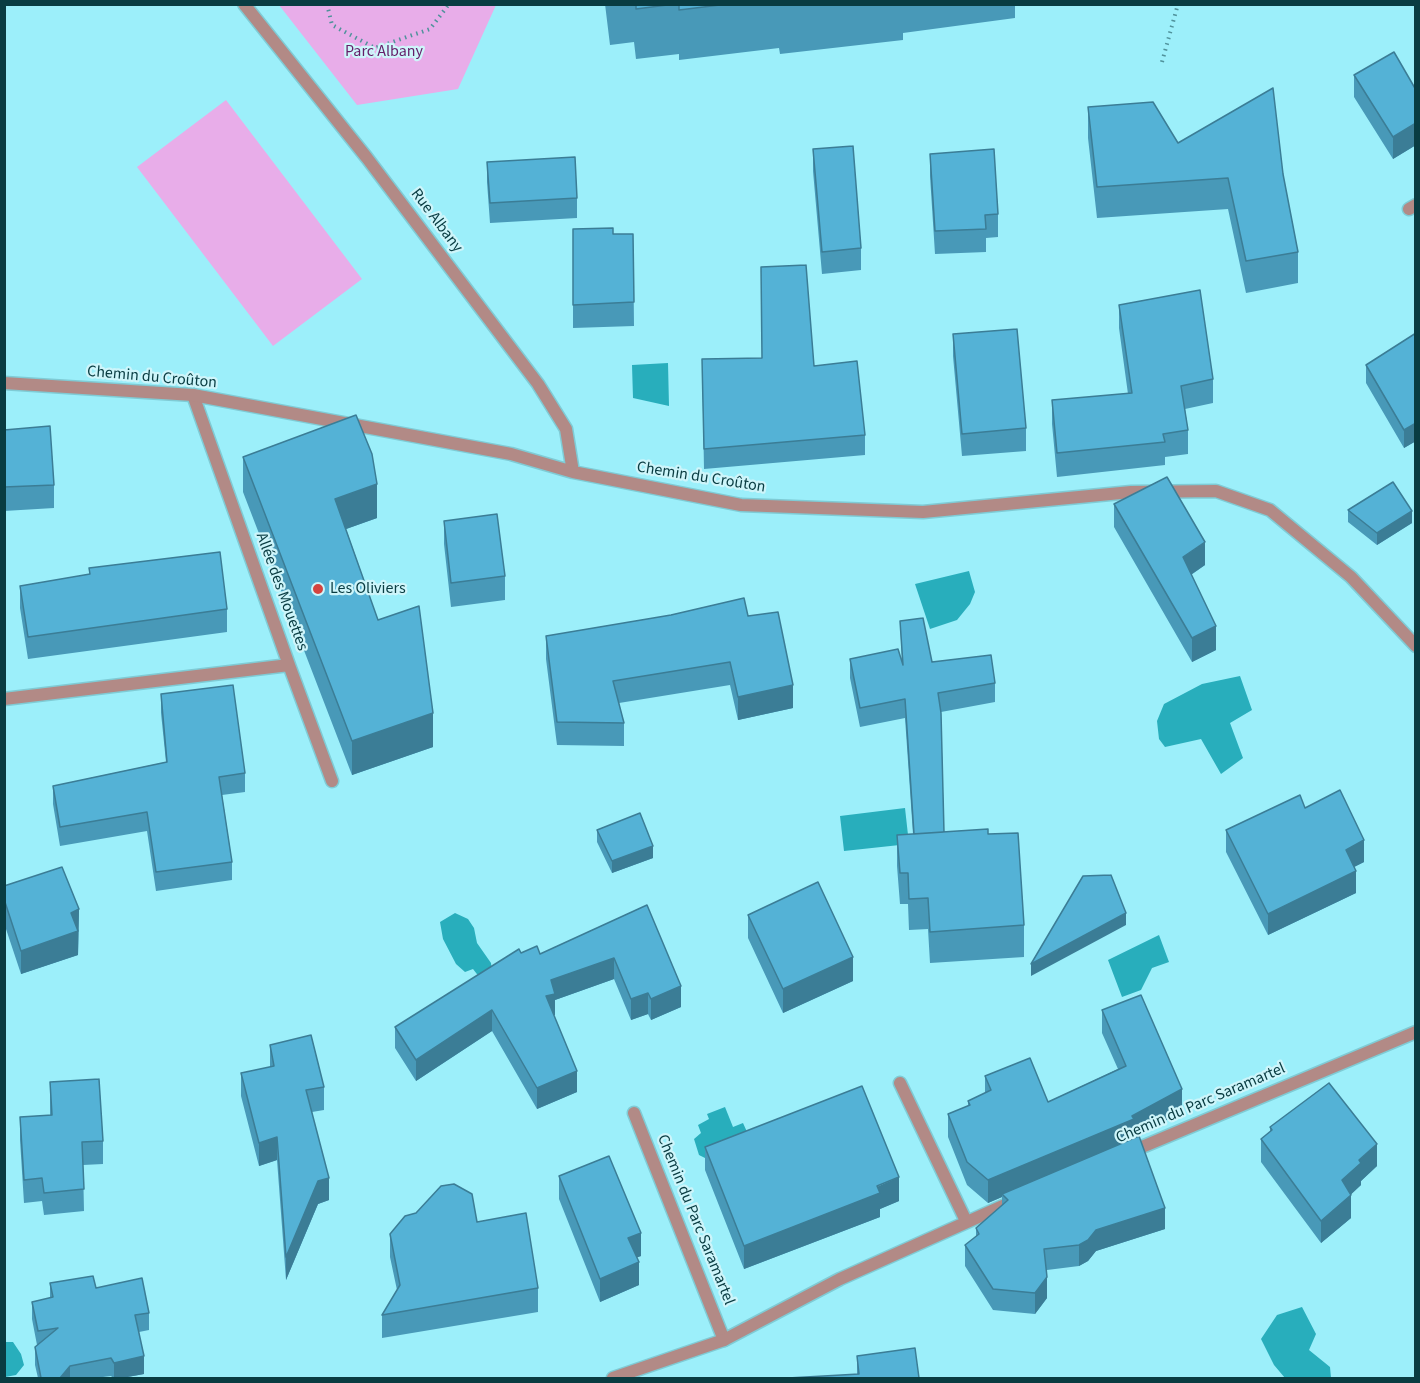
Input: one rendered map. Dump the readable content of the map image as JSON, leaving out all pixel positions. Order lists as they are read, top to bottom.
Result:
{
  "streets": {
    "street": [
      "Rue Albany",
      "Chemin du Croûton",
      "Allée des Mouettes",
      "Chemin du Parc Saramartel"
    ]
  },
  "crossings": [
    ["Rue Albany", "Chemin du Croûton"],
    ["Chemin du Croûton", "Allée des Mouettes"]
  ],
  "parks": ["Parc Albany"],
  "places": ["Les Oliviers"]
}
